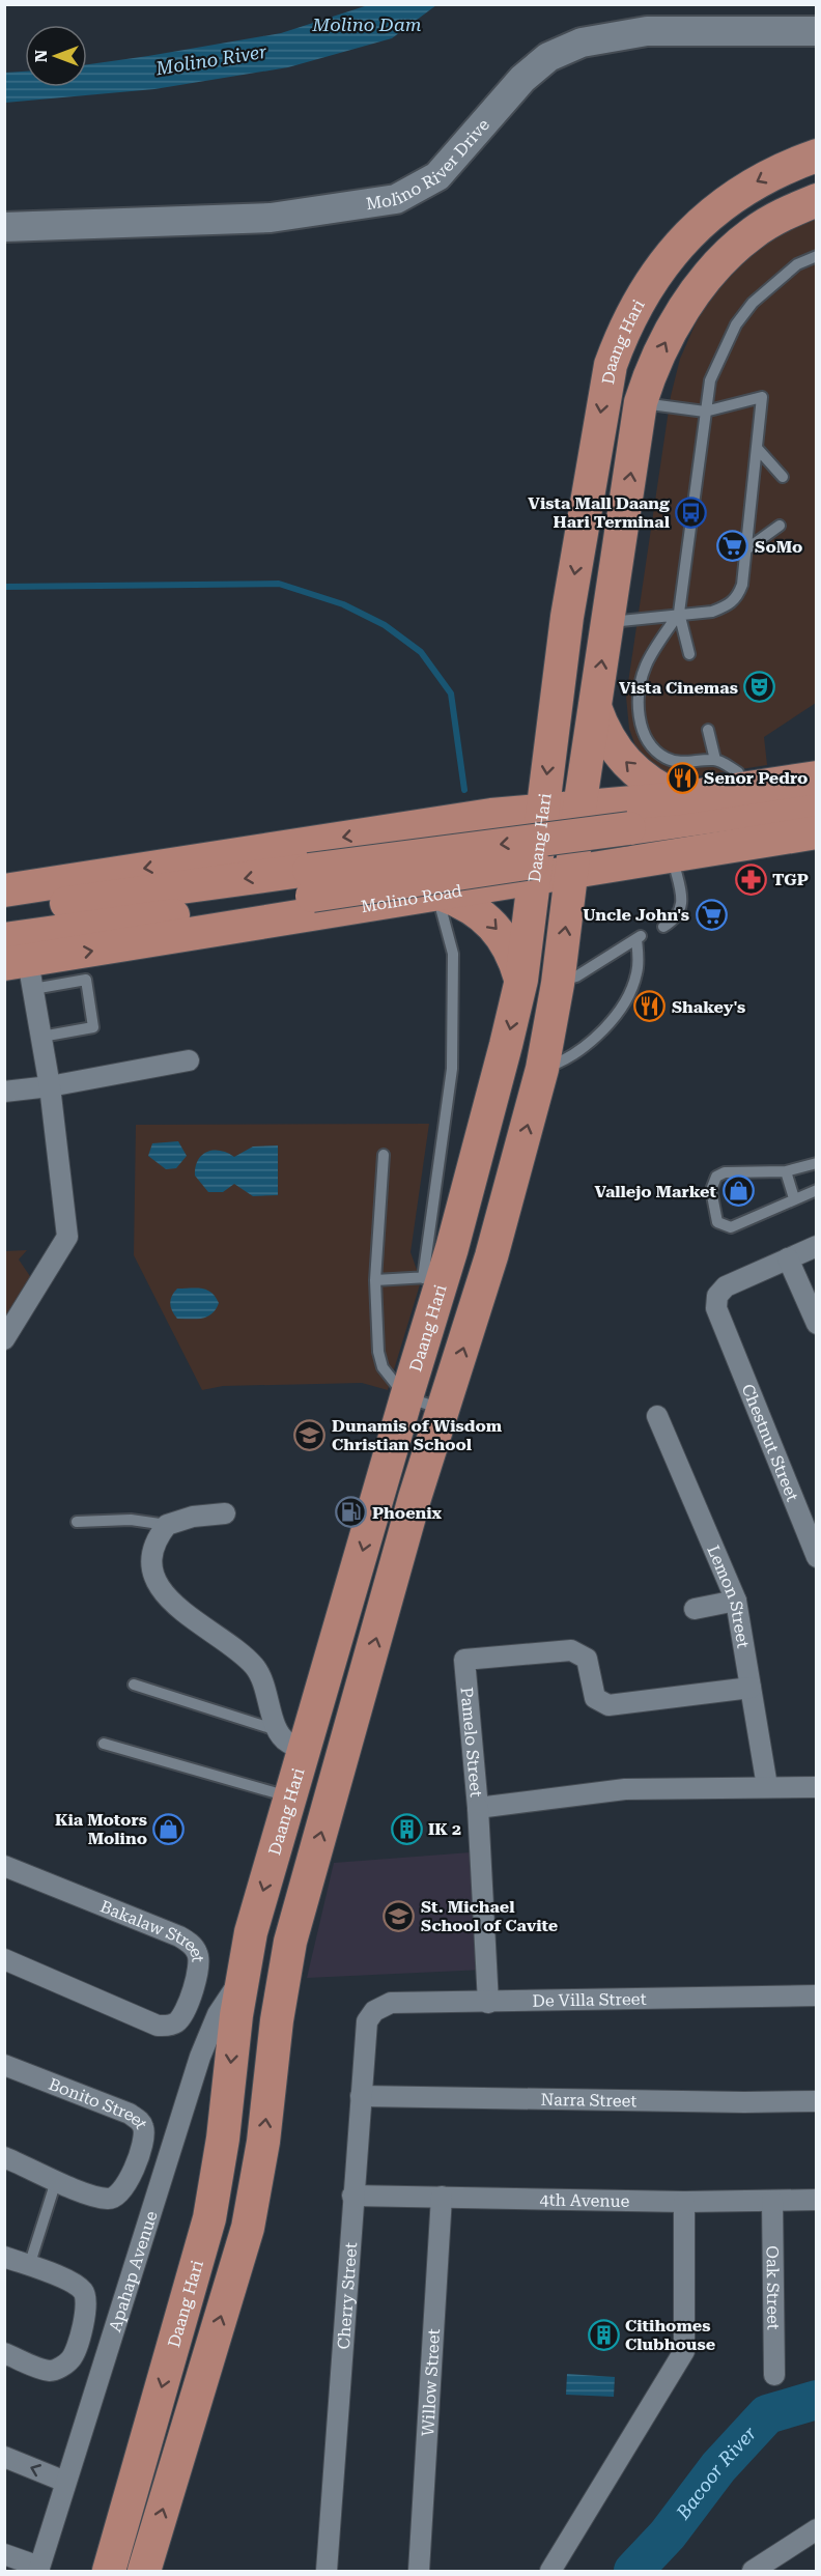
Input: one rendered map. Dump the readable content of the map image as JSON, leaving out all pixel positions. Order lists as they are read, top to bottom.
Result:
{
  "streets": {
    "main road": ["Daang Hari", "Molino Road"],
    "street": [
      "Molino River Drive",
      "Chestnut Street",
      "Lemon Street",
      "Pamelo Street",
      "Bakalaw Street",
      "De Villa Street",
      "Narra Street",
      "Bonito Street",
      "4th Avenue",
      "Apahap Avenue",
      "Oak Street",
      "Cherry Street",
      "Willow Street"
    ]
  },
  "crossings": [
    ["Daang Hari", "Molino Road"],
    ["Daang Hari", "Apahap Avenue"],
    ["Lemon Street", "Pamelo Street"],
    ["De Villa Street", "Cherry Street"],
    ["Narra Street", "Cherry Street"],
    ["4th Avenue", "Oak Street"],
    ["4th Avenue", "Cherry Street"],
    ["4th Avenue", "Willow Street"]
  ],
  "water": ["Molino Dam", "Molino River", "Bacoor River"],
  "places": {
    "bus stop": ["Vista Mall Daang Hari Terminal"],
    "supermarket": ["SoMo", "Uncle John's"],
    "theatre": ["Vista Cinemas"],
    "restaurant": ["Senor Pedro", "Shakey's"],
    "pharmacy": ["TGP"],
    "shop": ["Vallejo Market", "Kia Motors Molino"],
    "school or university": ["Dunamis of Wisdom Christian School", "St. Michael School of Cavite"],
    "fuel station": ["Phoenix"],
    "building": ["IK 2", "Citihomes Clubhouse"]
  },
  "north": "left"
}
